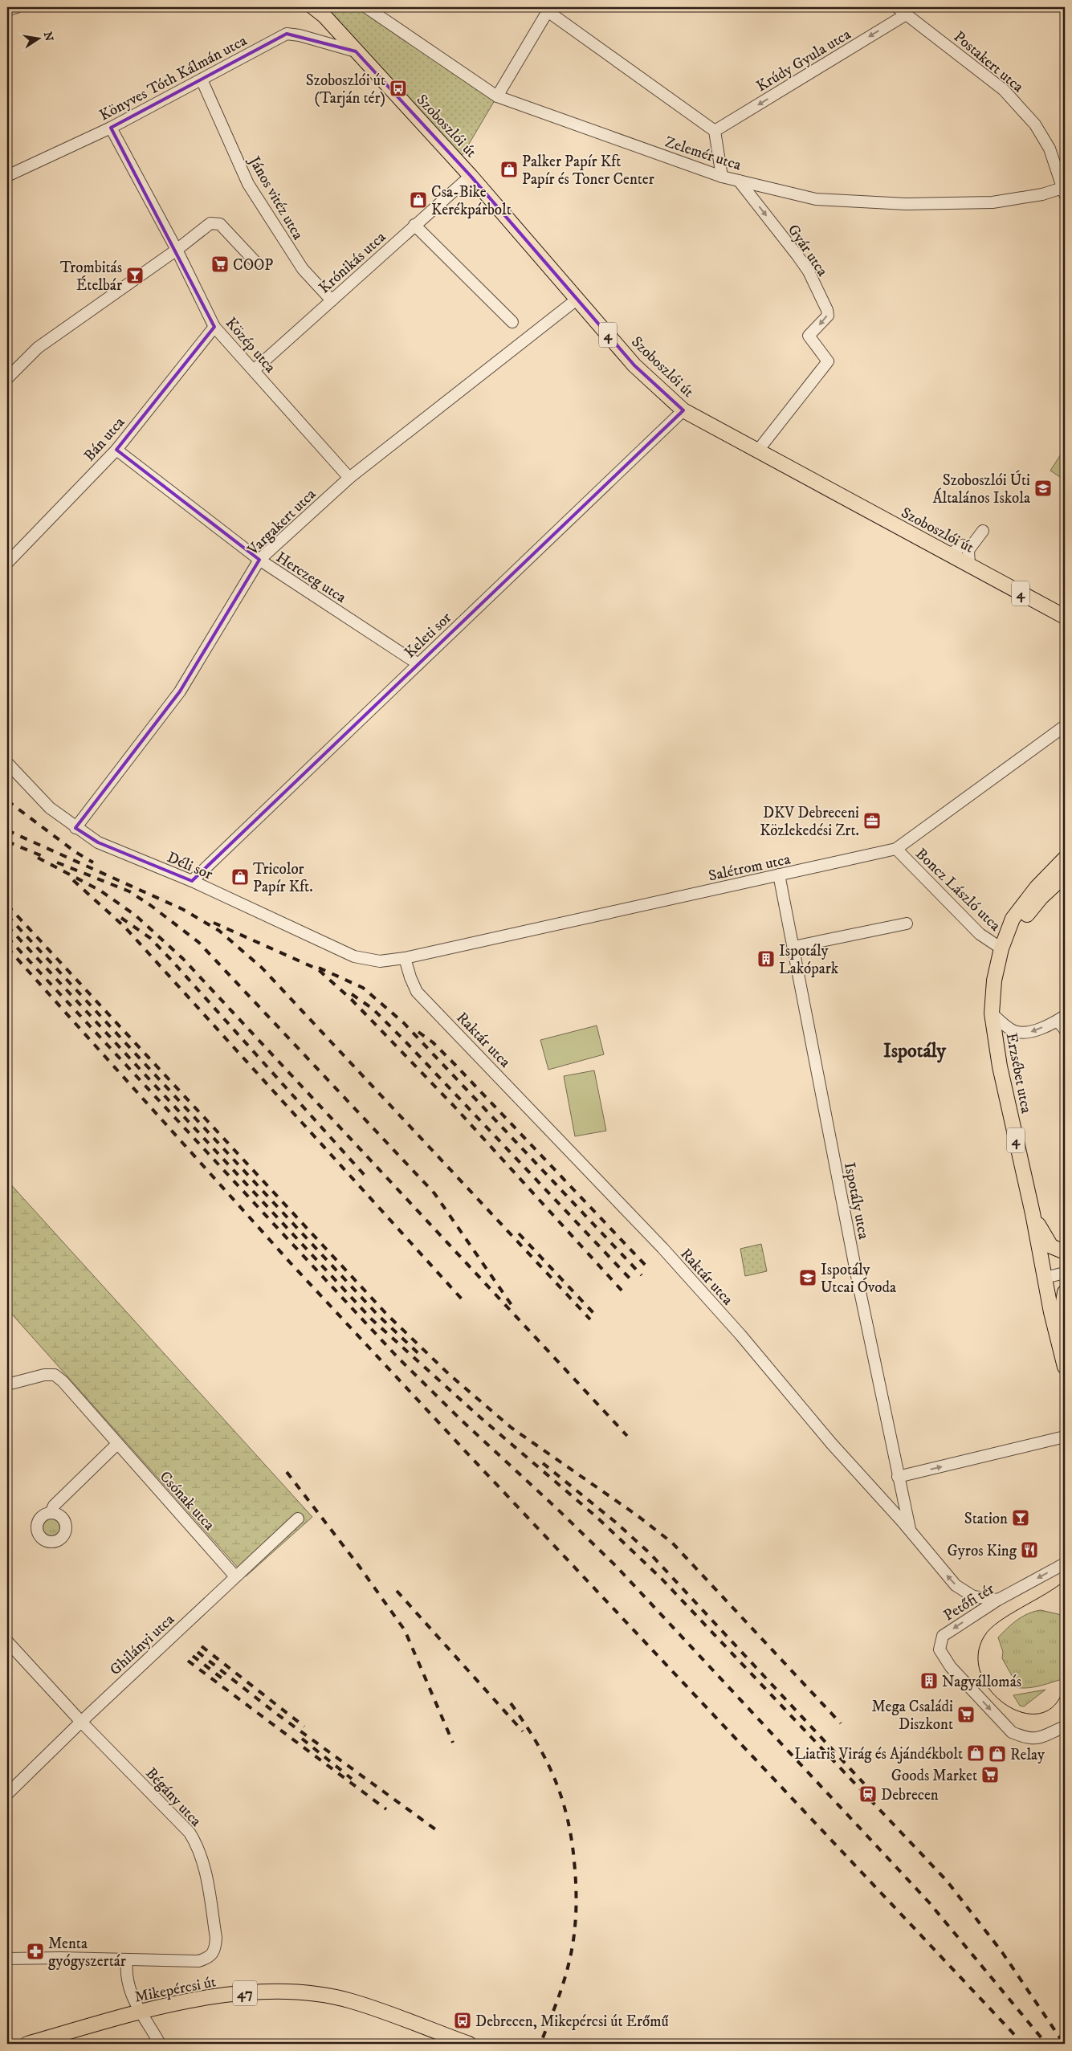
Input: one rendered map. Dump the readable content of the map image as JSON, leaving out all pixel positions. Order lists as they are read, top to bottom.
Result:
{
  "streets": {
    "main road": [
      "Szoboszlói út",
      "4",
      "Erzsébet utca",
      "Mikepércsi út",
      "47"
    ],
    "street": [
      "Krúdy Gyula utca",
      "Postakert utca",
      "Könyves Tóth Kálmán utca",
      "Zelemér utca",
      "János vitéz utca",
      "Gyár utca",
      "Krónikás utca",
      "Közép utca",
      "Bán utca",
      "Vargakert utca",
      "Herczeg utca",
      "Keleti sor",
      "Déli sor",
      "Salétrom utca",
      "Boncz László utca",
      "Raktár utca",
      "Ispotály utca",
      "Csónak utca",
      "Petőfi tér",
      "Ghilányi utca",
      "Bégány utca"
    ]
  },
  "crossings": [
    ["Krúdy Gyula utca", "Postakert utca"],
    ["Postakert utca", "Zelemér utca"],
    ["Könyves Tóth Kálmán utca", "Szoboszlói út"],
    ["Könyves Tóth Kálmán utca", "János vitéz utca"],
    ["Könyves Tóth Kálmán utca", "Közép utca"],
    ["Szoboszlói út", "Gyár utca"],
    ["Szoboszlói út", "Krónikás utca"],
    ["Szoboszlói út", "Vargakert utca"],
    ["Szoboszlói út", "Keleti sor"],
    ["Zelemér utca", "Gyár utca"],
    ["János vitéz utca", "Krónikás utca"],
    ["Krónikás utca", "Közép utca"],
    ["Közép utca", "Bán utca"],
    ["Közép utca", "Vargakert utca"],
    ["Bán utca", "Herczeg utca"],
    ["Vargakert utca", "Herczeg utca"],
    ["Vargakert utca", "Déli sor"],
    ["Herczeg utca", "Keleti sor"],
    ["Keleti sor", "Déli sor"],
    ["Déli sor", "Salétrom utca"],
    ["Déli sor", "Raktár utca"],
    ["Salétrom utca", "Boncz László utca"],
    ["Salétrom utca", "Raktár utca"],
    ["Salétrom utca", "Ispotály utca"],
    ["Boncz László utca", "Erzsébet utca"],
    ["Raktár utca", "Ispotály utca"],
    ["Raktár utca", "Petőfi tér"],
    ["Csónak utca", "Ghilányi utca"],
    ["Ghilányi utca", "Bégány utca"]
  ],
  "one_way": ["Krúdy Gyula utca", "Gyár utca"],
  "districts": ["Ispotály"],
  "places": {
    "bus stop": ["Szoboszlói út (Tarján tér)", "Debrecen, Mikepércsi út Erőmű"],
    "shop": [
      "Palker Papír Kft Papír és Toner Center",
      "Csa-Bike Kerékpárbolt",
      "Tricolor Papír Kft.",
      "Liatris Virág és Ajándékbolt",
      "Relay"
    ],
    "supermarket": ["COOP", "Mega Családi Diszkont", "Goods Market"],
    "bar": ["Trombitás Ételbár", "Station"],
    "school or university": ["Szoboszlói Úti Általános Iskola", "Ispotály Utcai Óvoda"],
    "office": ["DKV Debreceni Közlekedési Zrt."],
    "building": ["Ispotály Lakópark", "Nagyállomás"],
    "restaurant": ["Gyros King"],
    "station": ["Debrecen"],
    "pharmacy": ["Menta gyógyszertár"]
  },
  "north": "right"
}
